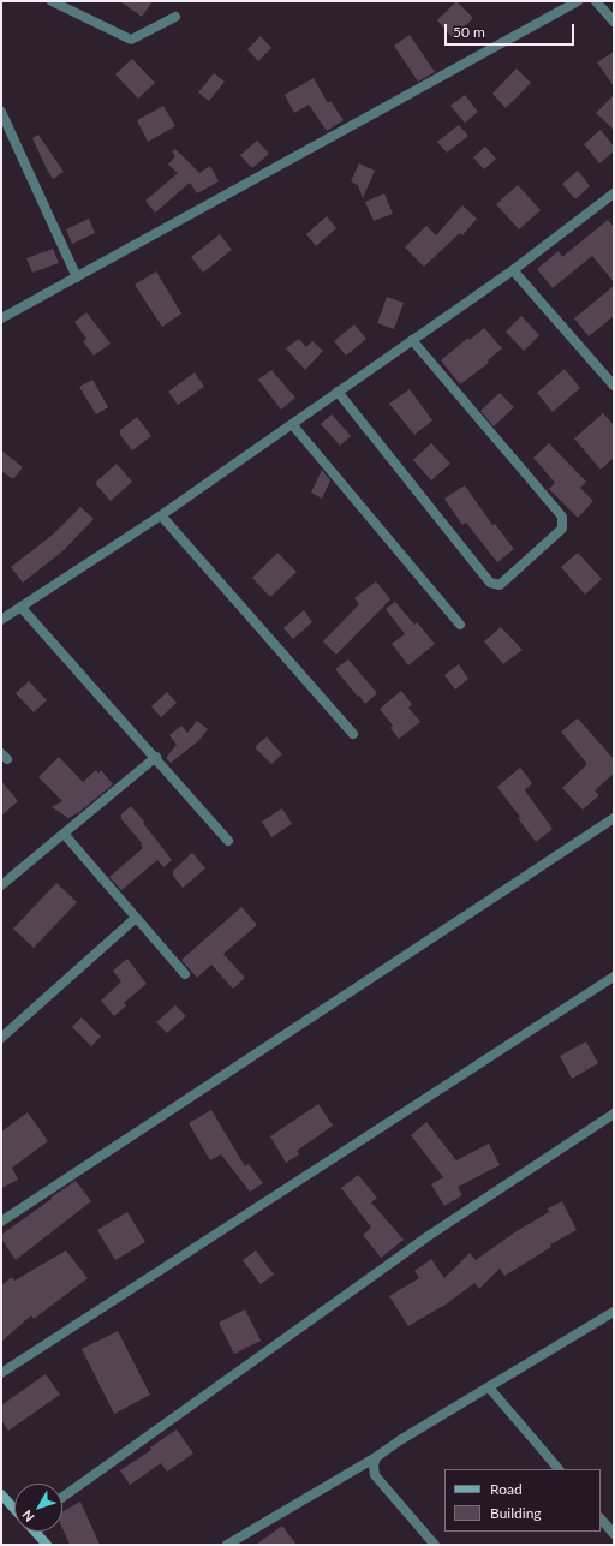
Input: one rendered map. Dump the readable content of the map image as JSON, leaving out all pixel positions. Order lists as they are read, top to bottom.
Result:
{
  "legend": ["Road", "Building"],
  "scale_bar": "50 m",
  "north": "bottom left"
}
